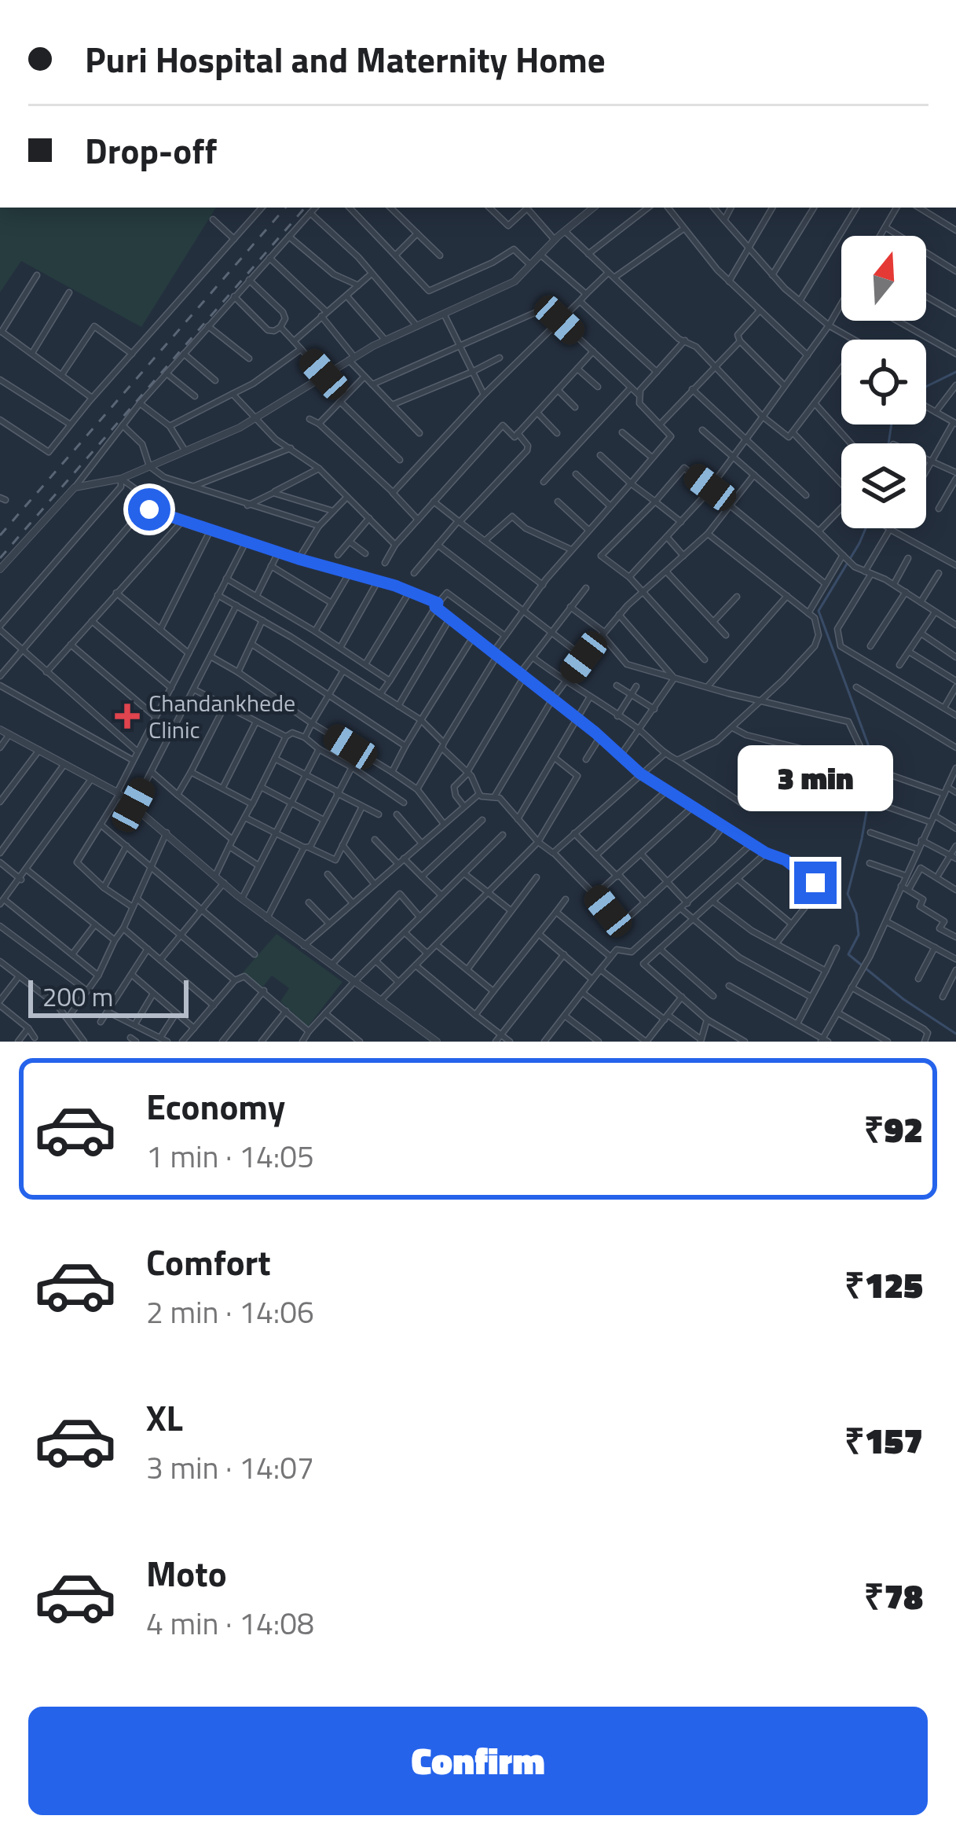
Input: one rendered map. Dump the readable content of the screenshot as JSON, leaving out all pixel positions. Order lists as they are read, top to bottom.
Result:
{
  "places": {
    "health": ["Chandankhede Clinic"]
  },
  "scale_bar": "200 m",
  "north": "top",
  "page": {
    "banner": ["Puri Hospital and Maternity Home", "Drop-off"],
    "bubble": "3 min",
    "scale": "200 m",
    "list": [
      {
        "name": "Economy",
        "note": "1 min · 14:05",
        "value": "₹92"
      },
      {
        "name": "Comfort",
        "note": "2 min · 14:06",
        "value": "₹125"
      },
      {
        "name": "XL",
        "note": "3 min · 14:07",
        "value": "₹157"
      },
      {
        "name": "Moto",
        "note": "4 min · 14:08",
        "value": "₹78"
      }
    ],
    "buttons": "Confirm"
  }
}
